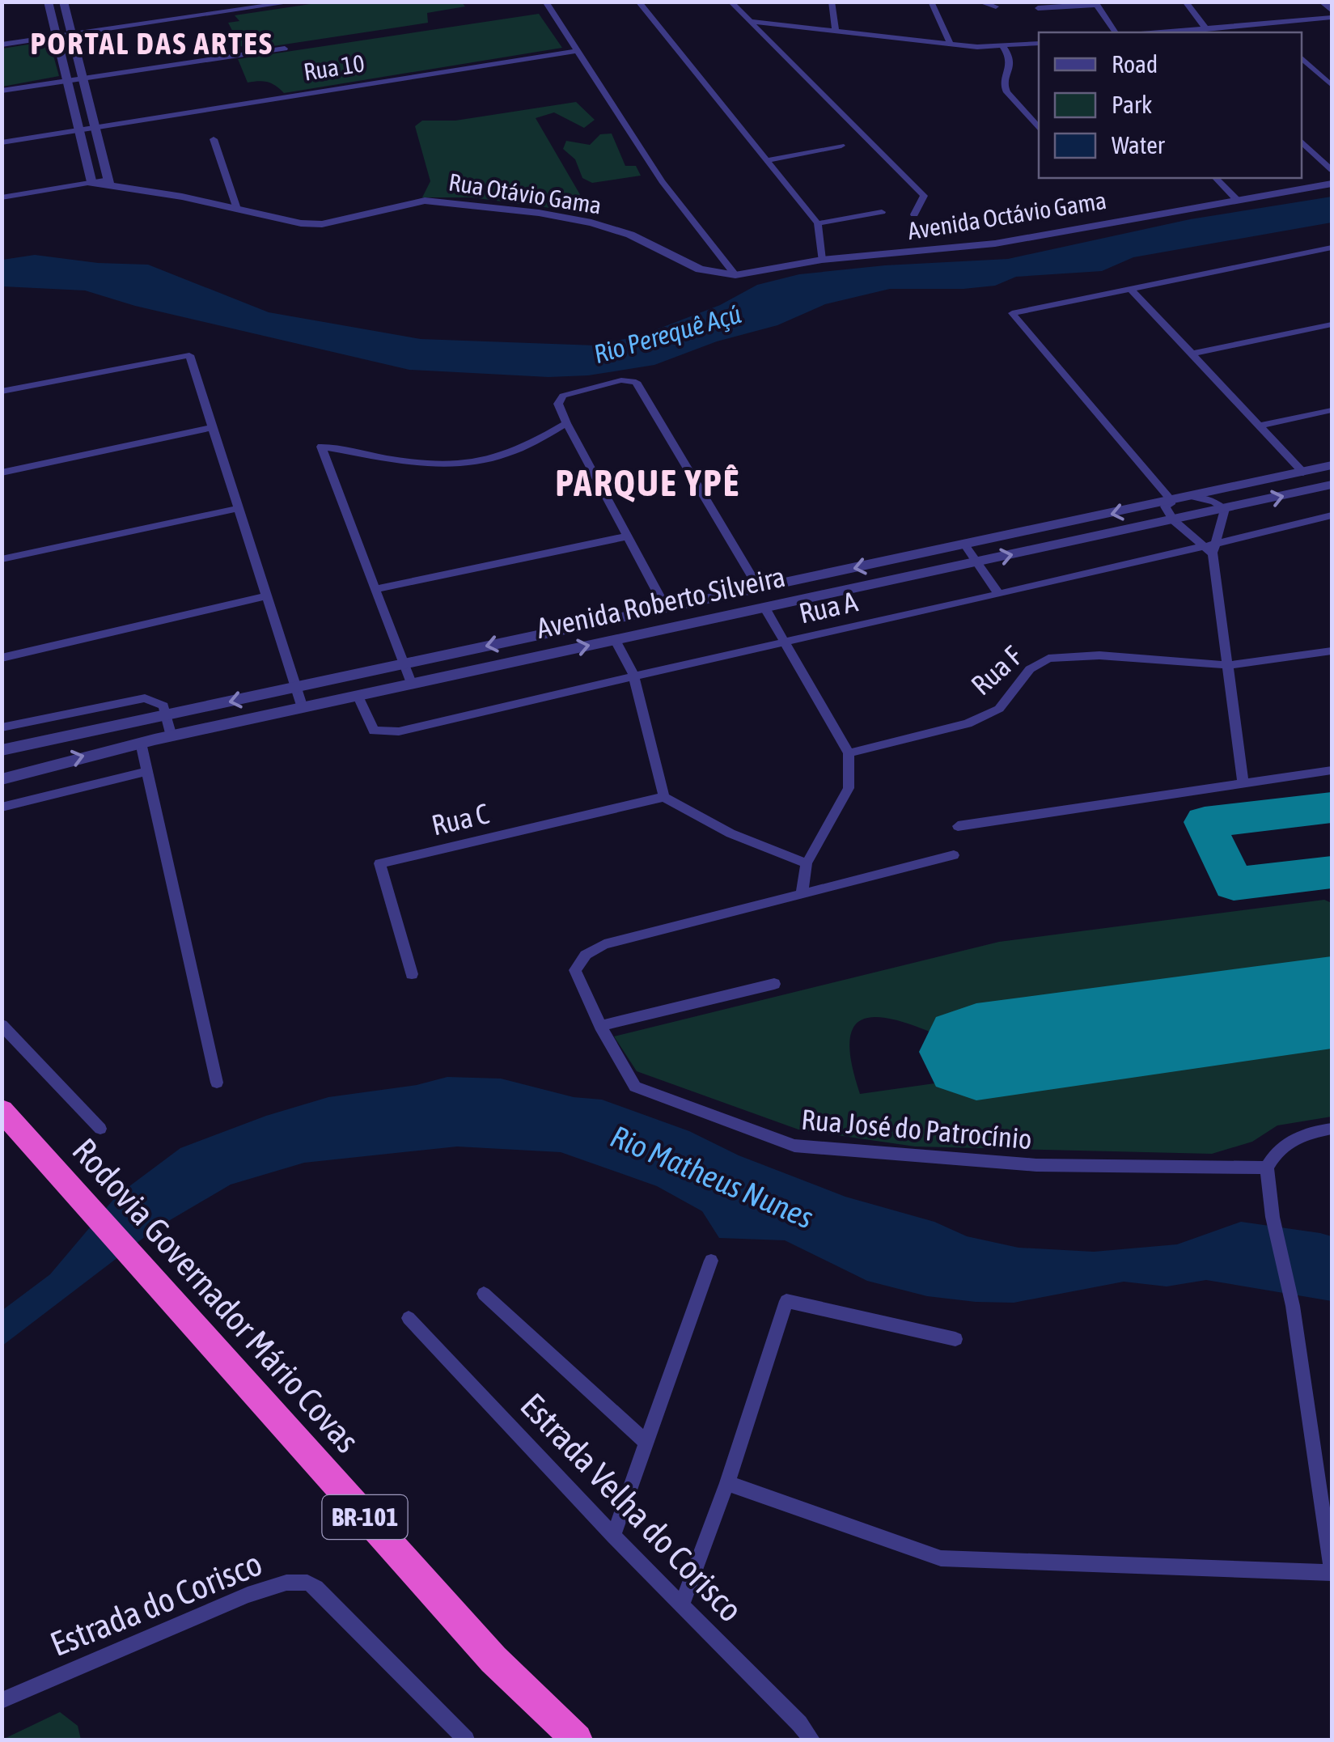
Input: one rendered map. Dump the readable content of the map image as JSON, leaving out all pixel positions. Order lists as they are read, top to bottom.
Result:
{
  "streets": {
    "highway": ["Rodovia Governador Mário Covas", "BR-101"],
    "street": [
      "Rua 10",
      "Rua Otávio Gama",
      "Avenida Octávio Gama",
      "Avenida Roberto Silveira",
      "Rua A",
      "Rua F",
      "Rua C",
      "Rua José do Patrocínio",
      "Estrada Velha do Corisco",
      "Estrada do Corisco"
    ]
  },
  "crossings": [
    ["Rua Otávio Gama", "Avenida Octávio Gama"],
    ["Avenida Roberto Silveira", "Rua A"]
  ],
  "districts": ["PORTAL DAS ARTES", "PARQUE YPÊ"],
  "water": ["Rio Perequê Açú", "Rio Matheus Nunes"],
  "legend": ["Road", "Park", "Water"]
}
